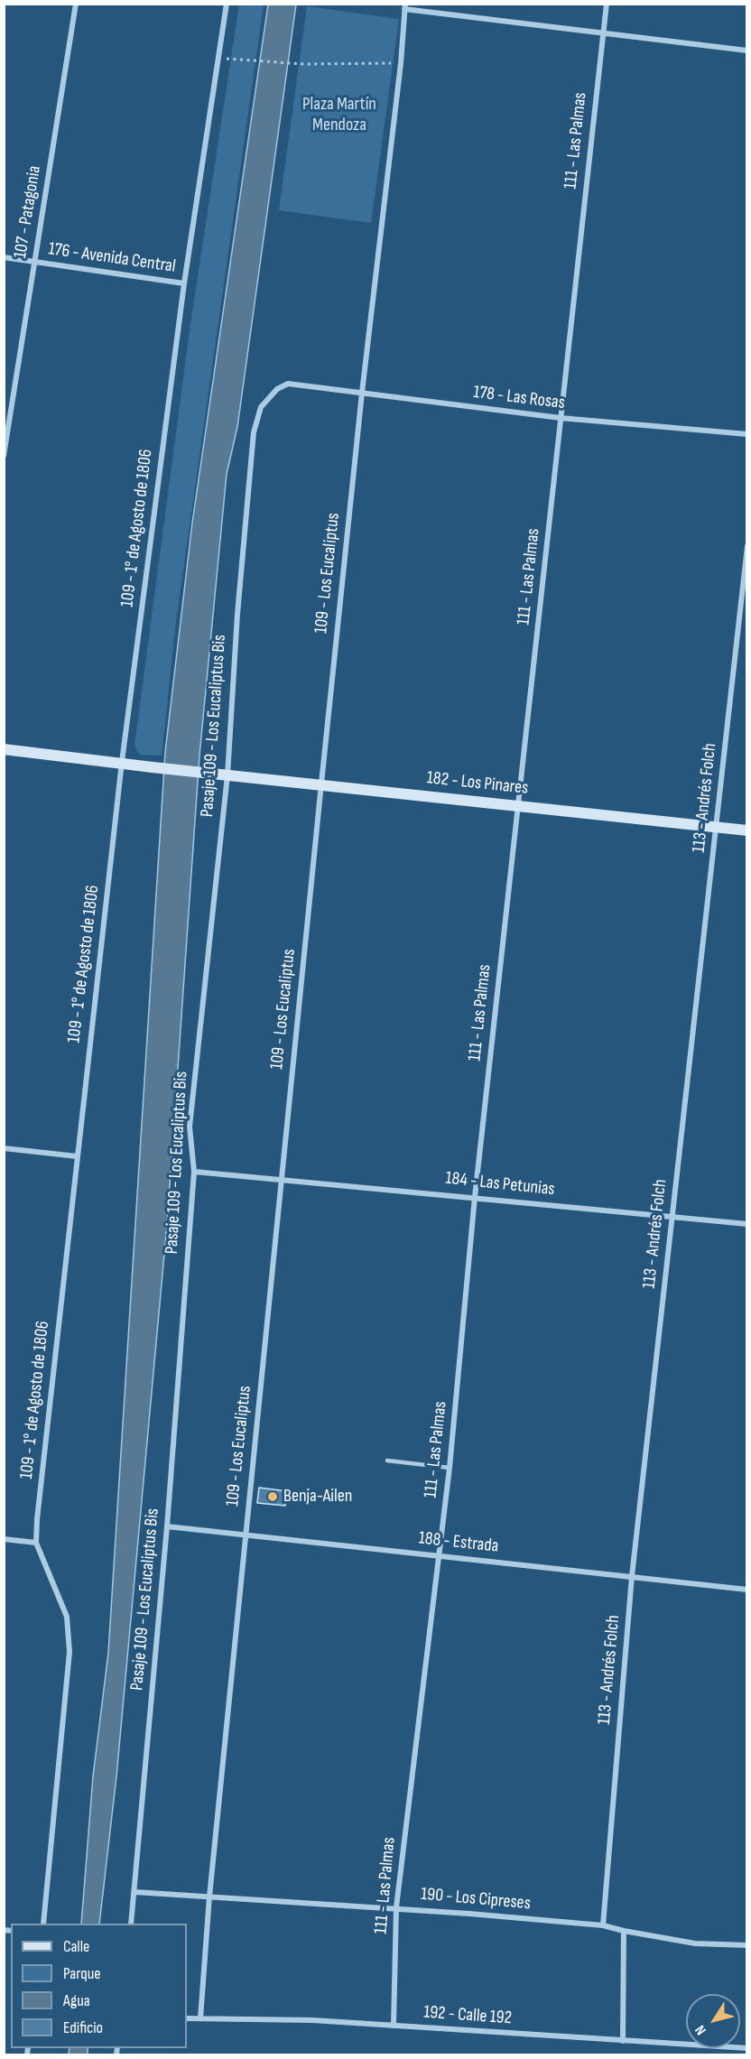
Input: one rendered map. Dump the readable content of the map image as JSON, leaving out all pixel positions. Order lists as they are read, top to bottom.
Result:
{
  "streets": {
    "street": [
      "111 - Las Palmas",
      "107 - Patagonia",
      "176 - Avenida Central",
      "178 - Las Rosas",
      "109 - 1° de Agosto de 1806",
      "109 - Los Eucaliptus",
      "Pasaje 109 - Los Eucaliptus Bis",
      "182 - Los Pinares",
      "113 - Andrés Folch",
      "184 - Las Petunias",
      "188 - Estrada",
      "190 - Los Cipreses",
      "192 - Calle 192"
    ]
  },
  "crossings": [
    ["111 - Las Palmas", "178 - Las Rosas"],
    ["111 - Las Palmas", "182 - Los Pinares"],
    ["111 - Las Palmas", "184 - Las Petunias"],
    ["111 - Las Palmas", "188 - Estrada"],
    ["111 - Las Palmas", "190 - Los Cipreses"],
    ["111 - Las Palmas", "192 - Calle 192"],
    ["107 - Patagonia", "176 - Avenida Central"],
    ["176 - Avenida Central", "109 - 1° de Agosto de 1806"],
    ["178 - Las Rosas", "109 - Los Eucaliptus"],
    ["178 - Las Rosas", "Pasaje 109 - Los Eucaliptus Bis"],
    ["109 - 1° de Agosto de 1806", "182 - Los Pinares"],
    ["109 - Los Eucaliptus", "182 - Los Pinares"],
    ["109 - Los Eucaliptus", "184 - Las Petunias"],
    ["109 - Los Eucaliptus", "188 - Estrada"],
    ["109 - Los Eucaliptus", "190 - Los Cipreses"],
    ["109 - Los Eucaliptus", "192 - Calle 192"],
    ["Pasaje 109 - Los Eucaliptus Bis", "182 - Los Pinares"],
    ["Pasaje 109 - Los Eucaliptus Bis", "184 - Las Petunias"],
    ["Pasaje 109 - Los Eucaliptus Bis", "188 - Estrada"],
    ["Pasaje 109 - Los Eucaliptus Bis", "190 - Los Cipreses"],
    ["182 - Los Pinares", "113 - Andrés Folch"],
    ["113 - Andrés Folch", "184 - Las Petunias"],
    ["113 - Andrés Folch", "188 - Estrada"],
    ["113 - Andrés Folch", "190 - Los Cipreses"]
  ],
  "parks": ["Plaza Martín Mendoza"],
  "places": ["Benja-Ailen"],
  "legend": [
    "Calle",
    "Parque",
    "Agua",
    "Edificio"
  ],
  "north": "bottom left"
}
